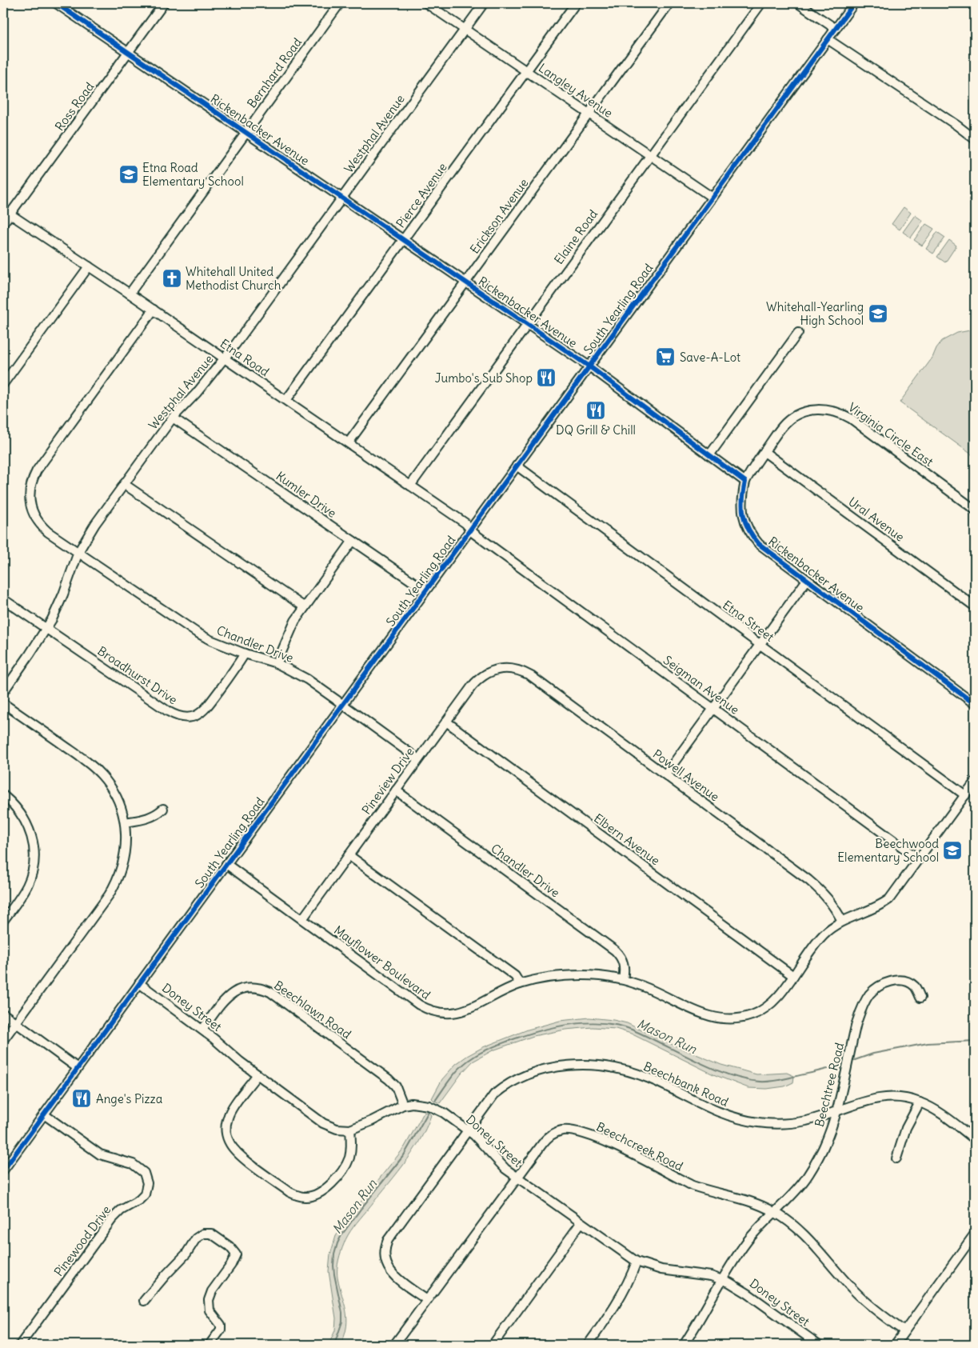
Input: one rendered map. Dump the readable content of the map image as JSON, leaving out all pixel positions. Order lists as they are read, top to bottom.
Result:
{
  "streets": {
    "street": [
      "Bernhard Road",
      "Langley Avenue",
      "Ross Road",
      "Rickenbacker Avenue",
      "Westphal Avenue",
      "Pierce Avenue",
      "Erickson Avenue",
      "Elaine Road",
      "South Yearling Road",
      "Etna Road",
      "Virginia Circle East",
      "Kumler Drive",
      "Ural Avenue",
      "Etna Street",
      "Chandler Drive",
      "Broadhurst Drive",
      "Seigman Avenue",
      "Powell Avenue",
      "Pineview Drive",
      "Elbern Avenue",
      "Mayflower Boulevard",
      "Doney Street",
      "Beechlawn Road",
      "Beechbank Road",
      "Beechtree Road",
      "Beechcreek Road",
      "Pinewood Drive"
    ]
  },
  "crossings": [
    ["Bernhard Road", "Rickenbacker Avenue"],
    ["Bernhard Road", "Etna Road"],
    ["Langley Avenue", "Westphal Avenue"],
    ["Langley Avenue", "Pierce Avenue"],
    ["Langley Avenue", "Erickson Avenue"],
    ["Langley Avenue", "Elaine Road"],
    ["Langley Avenue", "South Yearling Road"],
    ["Ross Road", "Rickenbacker Avenue"],
    ["Ross Road", "Etna Road"],
    ["Rickenbacker Avenue", "Westphal Avenue"],
    ["Rickenbacker Avenue", "Pierce Avenue"],
    ["Rickenbacker Avenue", "Erickson Avenue"],
    ["Rickenbacker Avenue", "Elaine Road"],
    ["Rickenbacker Avenue", "South Yearling Road"],
    ["Rickenbacker Avenue", "Virginia Circle East"],
    ["Westphal Avenue", "Etna Road"],
    ["Westphal Avenue", "Kumler Drive"],
    ["Westphal Avenue", "Chandler Drive"],
    ["Westphal Avenue", "Broadhurst Drive"],
    ["Pierce Avenue", "Etna Road"],
    ["Erickson Avenue", "Etna Road"],
    ["Elaine Road", "Etna Road"],
    ["South Yearling Road", "Etna Road"],
    ["South Yearling Road", "Kumler Drive"],
    ["South Yearling Road", "Etna Street"],
    ["South Yearling Road", "Chandler Drive"],
    ["South Yearling Road", "Seigman Avenue"],
    ["South Yearling Road", "Mayflower Boulevard"],
    ["South Yearling Road", "Doney Street"],
    ["South Yearling Road", "Pinewood Drive"],
    ["Etna Road", "Chandler Drive"],
    ["Etna Road", "Seigman Avenue"],
    ["Virginia Circle East", "Ural Avenue"],
    ["Etna Street", "Mayflower Boulevard"],
    ["Chandler Drive", "Broadhurst Drive"],
    ["Chandler Drive", "Pineview Drive"],
    ["Chandler Drive", "Mayflower Boulevard"],
    ["Seigman Avenue", "Mayflower Boulevard"],
    ["Powell Avenue", "Pineview Drive"],
    ["Powell Avenue", "Mayflower Boulevard"],
    ["Pineview Drive", "Elbern Avenue"],
    ["Pineview Drive", "Mayflower Boulevard"],
    ["Elbern Avenue", "Mayflower Boulevard"],
    ["Doney Street", "Beechlawn Road"],
    ["Doney Street", "Beechbank Road"],
    ["Doney Street", "Beechtree Road"],
    ["Doney Street", "Beechcreek Road"],
    ["Beechbank Road", "Beechtree Road"],
    ["Beechbank Road", "Beechcreek Road"],
    ["Beechtree Road", "Beechcreek Road"]
  ],
  "water": ["Mason Run"],
  "places": {
    "school or university": ["Etna Road Elementary School", "Whitehall-Yearling High School", "Beechwood Elementary School"],
    "church": ["Whitehall United Methodist Church"],
    "supermarket": ["Save-A-Lot"],
    "restaurant": ["Jumbo's Sub Shop", "DQ Grill & Chill", "Ange's Pizza"]
  }
}
